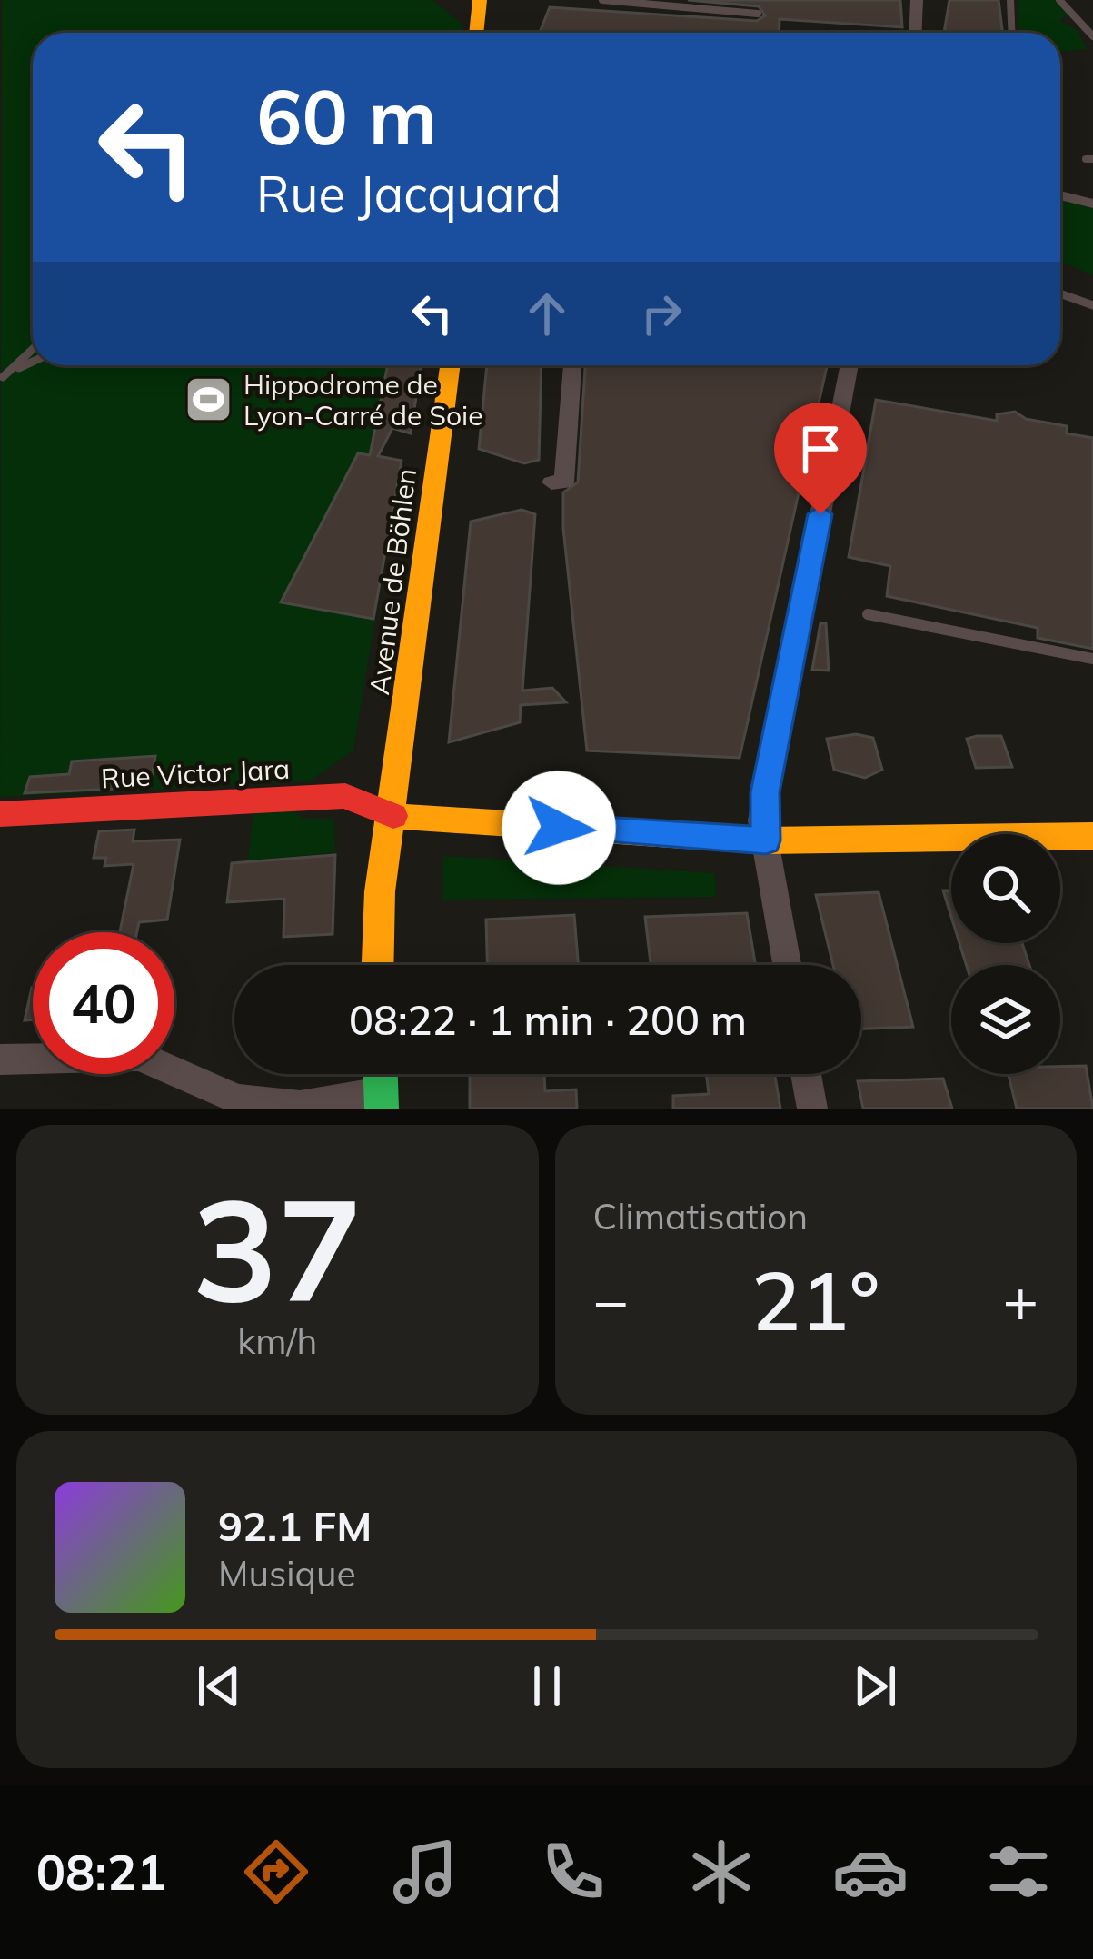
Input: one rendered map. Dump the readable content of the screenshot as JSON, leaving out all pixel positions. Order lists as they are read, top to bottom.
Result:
{
  "streets": {
    "main road": ["Avenue de Böhlen", "Rue Victor Jara"]
  },
  "crossings": [
    ["Avenue de Böhlen", "Rue Victor Jara"]
  ],
  "places": {
    "sports": ["Hippodrome de Lyon-Carré de Soie"]
  },
  "page": {
    "turn": ["60 m", "Rue Jacquard"],
    "limit": "40",
    "trip": "08:22 · 1 min · 200 m",
    "tile": [
      ["37", "km/h"],
      "Climatisation"
    ],
    "heat": ["−", "21°", "+"],
    "song": ["92.1 FM", "Musique"],
    "tabs": "08:21"
  }
}
